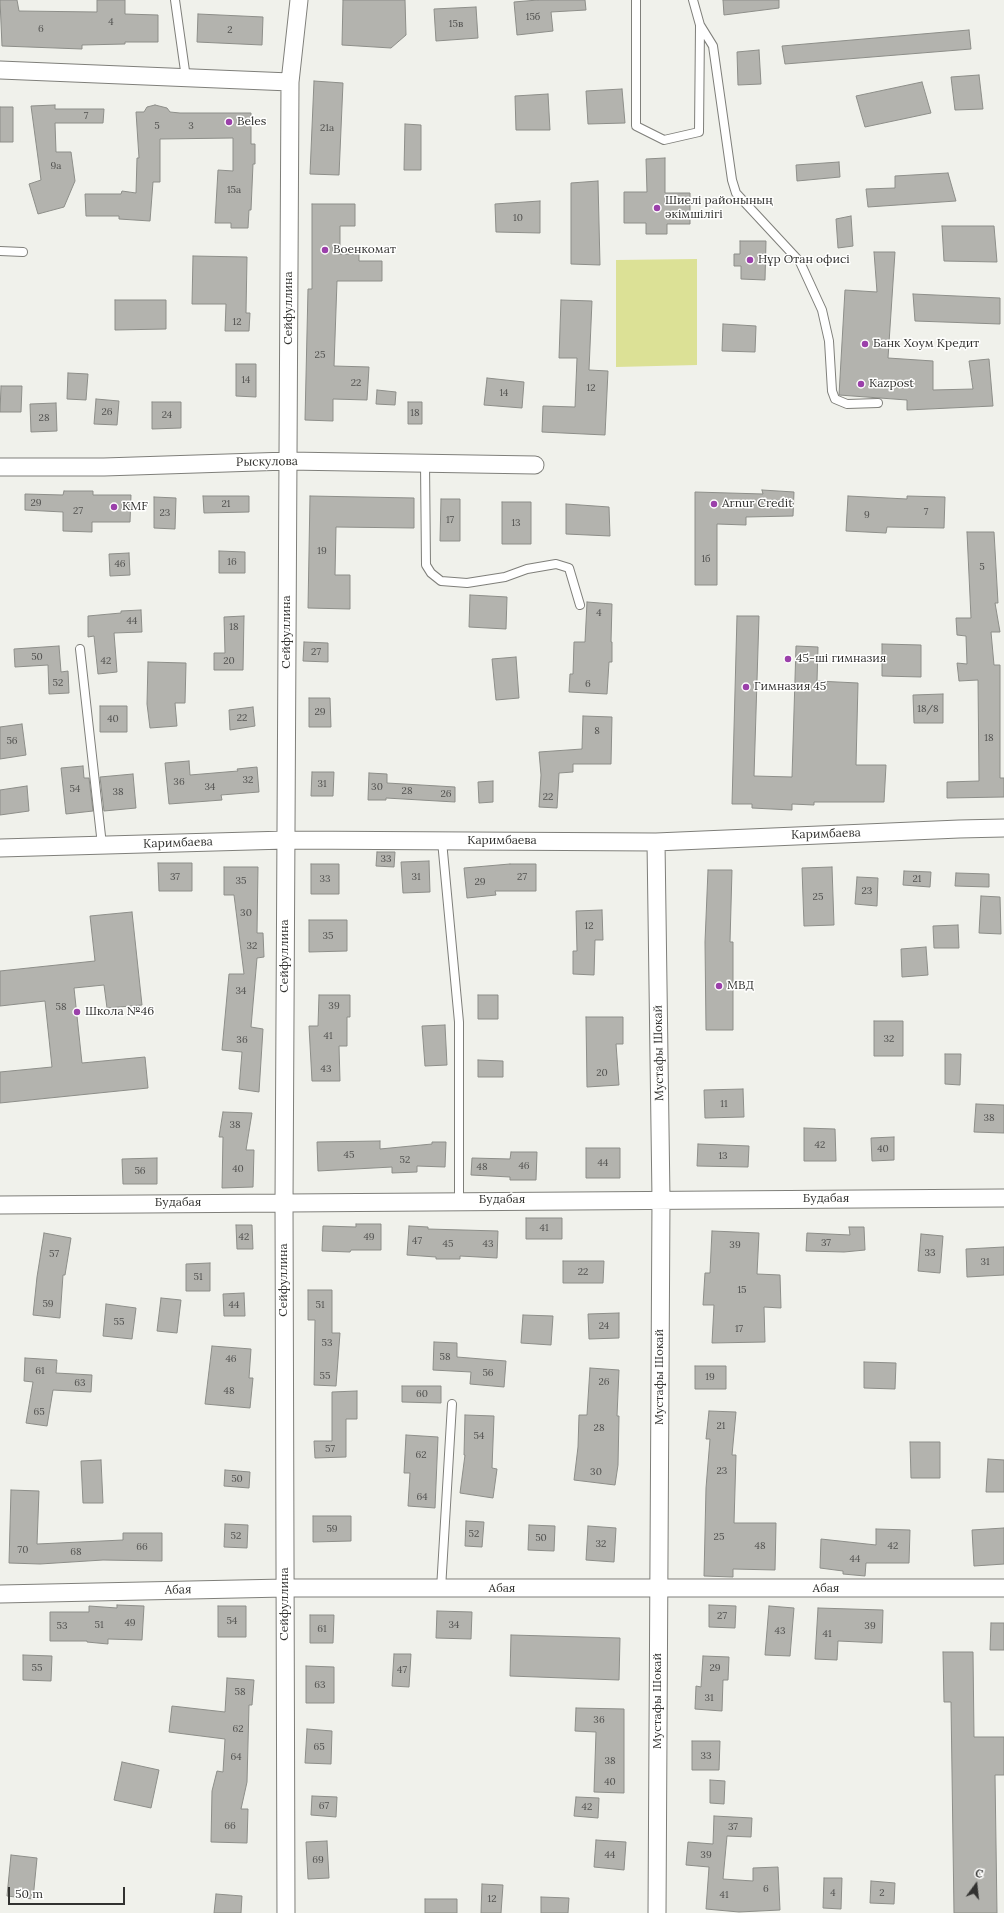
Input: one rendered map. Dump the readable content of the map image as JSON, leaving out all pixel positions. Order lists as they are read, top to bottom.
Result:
{
  "streets": {
    "street": [
      "Сейфуллина",
      "Рыскулова",
      "Каримбаева",
      "Мустафы Шокай",
      "Будабая",
      "Абая"
    ]
  },
  "crossings": [
    ["Сейфуллина", "Рыскулова"],
    ["Сейфуллина", "Каримбаева"],
    ["Сейфуллина", "Будабая"],
    ["Сейфуллина", "Абая"],
    ["Каримбаева", "Мустафы Шокай"],
    ["Мустафы Шокай", "Будабая"],
    ["Мустафы Шокай", "Абая"]
  ],
  "places": [
    "Beles",
    "Шиелі районының әкімшілігі",
    "Военкомат",
    "Нұр Отан офисі",
    "Банк Хоум Кредит",
    "Kazpost",
    "Arnur Credit",
    "KMF",
    "45-ші гимназия",
    "Гимназия 45",
    "МВД",
    "Школа №46"
  ],
  "house_numbers": [
    "15б",
    "4",
    "15в",
    "6",
    "2",
    "7",
    "5",
    "3",
    "21а",
    "9а",
    "15а",
    "10",
    "12",
    "25",
    "14",
    "22",
    "12",
    "14",
    "26",
    "18",
    "24",
    "28",
    "29",
    "21",
    "27",
    "7",
    "23",
    "9",
    "17",
    "13",
    "19",
    "1б",
    "16",
    "46",
    "5",
    "4",
    "44",
    "18",
    "27",
    "50",
    "42",
    "20",
    "52",
    "6",
    "18/8",
    "29",
    "22",
    "40",
    "8",
    "18",
    "56",
    "32",
    "36",
    "31",
    "34",
    "30",
    "54",
    "28",
    "38",
    "26",
    "22",
    "33",
    "37",
    "31",
    "27",
    "33",
    "21",
    "35",
    "29",
    "23",
    "25",
    "30",
    "12",
    "35",
    "32",
    "34",
    "39",
    "58",
    "41",
    "32",
    "36",
    "43",
    "20",
    "11",
    "38",
    "38",
    "42",
    "40",
    "45",
    "13",
    "52",
    "44",
    "46",
    "48",
    "40",
    "56",
    "41",
    "42",
    "49",
    "47",
    "37",
    "45",
    "43",
    "39",
    "33",
    "57",
    "31",
    "22",
    "51",
    "15",
    "59",
    "44",
    "51",
    "55",
    "24",
    "17",
    "53",
    "58",
    "46",
    "61",
    "56",
    "55",
    "19",
    "26",
    "63",
    "48",
    "60",
    "65",
    "21",
    "28",
    "54",
    "57",
    "62",
    "23",
    "30",
    "50",
    "64",
    "59",
    "52",
    "52",
    "25",
    "50",
    "32",
    "48",
    "42",
    "66",
    "70",
    "68",
    "44",
    "27",
    "54",
    "49",
    "51",
    "34",
    "53",
    "39",
    "61",
    "43",
    "41",
    "55",
    "29",
    "47",
    "63",
    "58",
    "31",
    "36",
    "62",
    "65",
    "33",
    "64",
    "38",
    "40",
    "67",
    "42",
    "66",
    "37",
    "44",
    "39",
    "69",
    "6",
    "4",
    "2",
    "41",
    "12"
  ],
  "scale_bar": "50 m",
  "north": "top"
}
